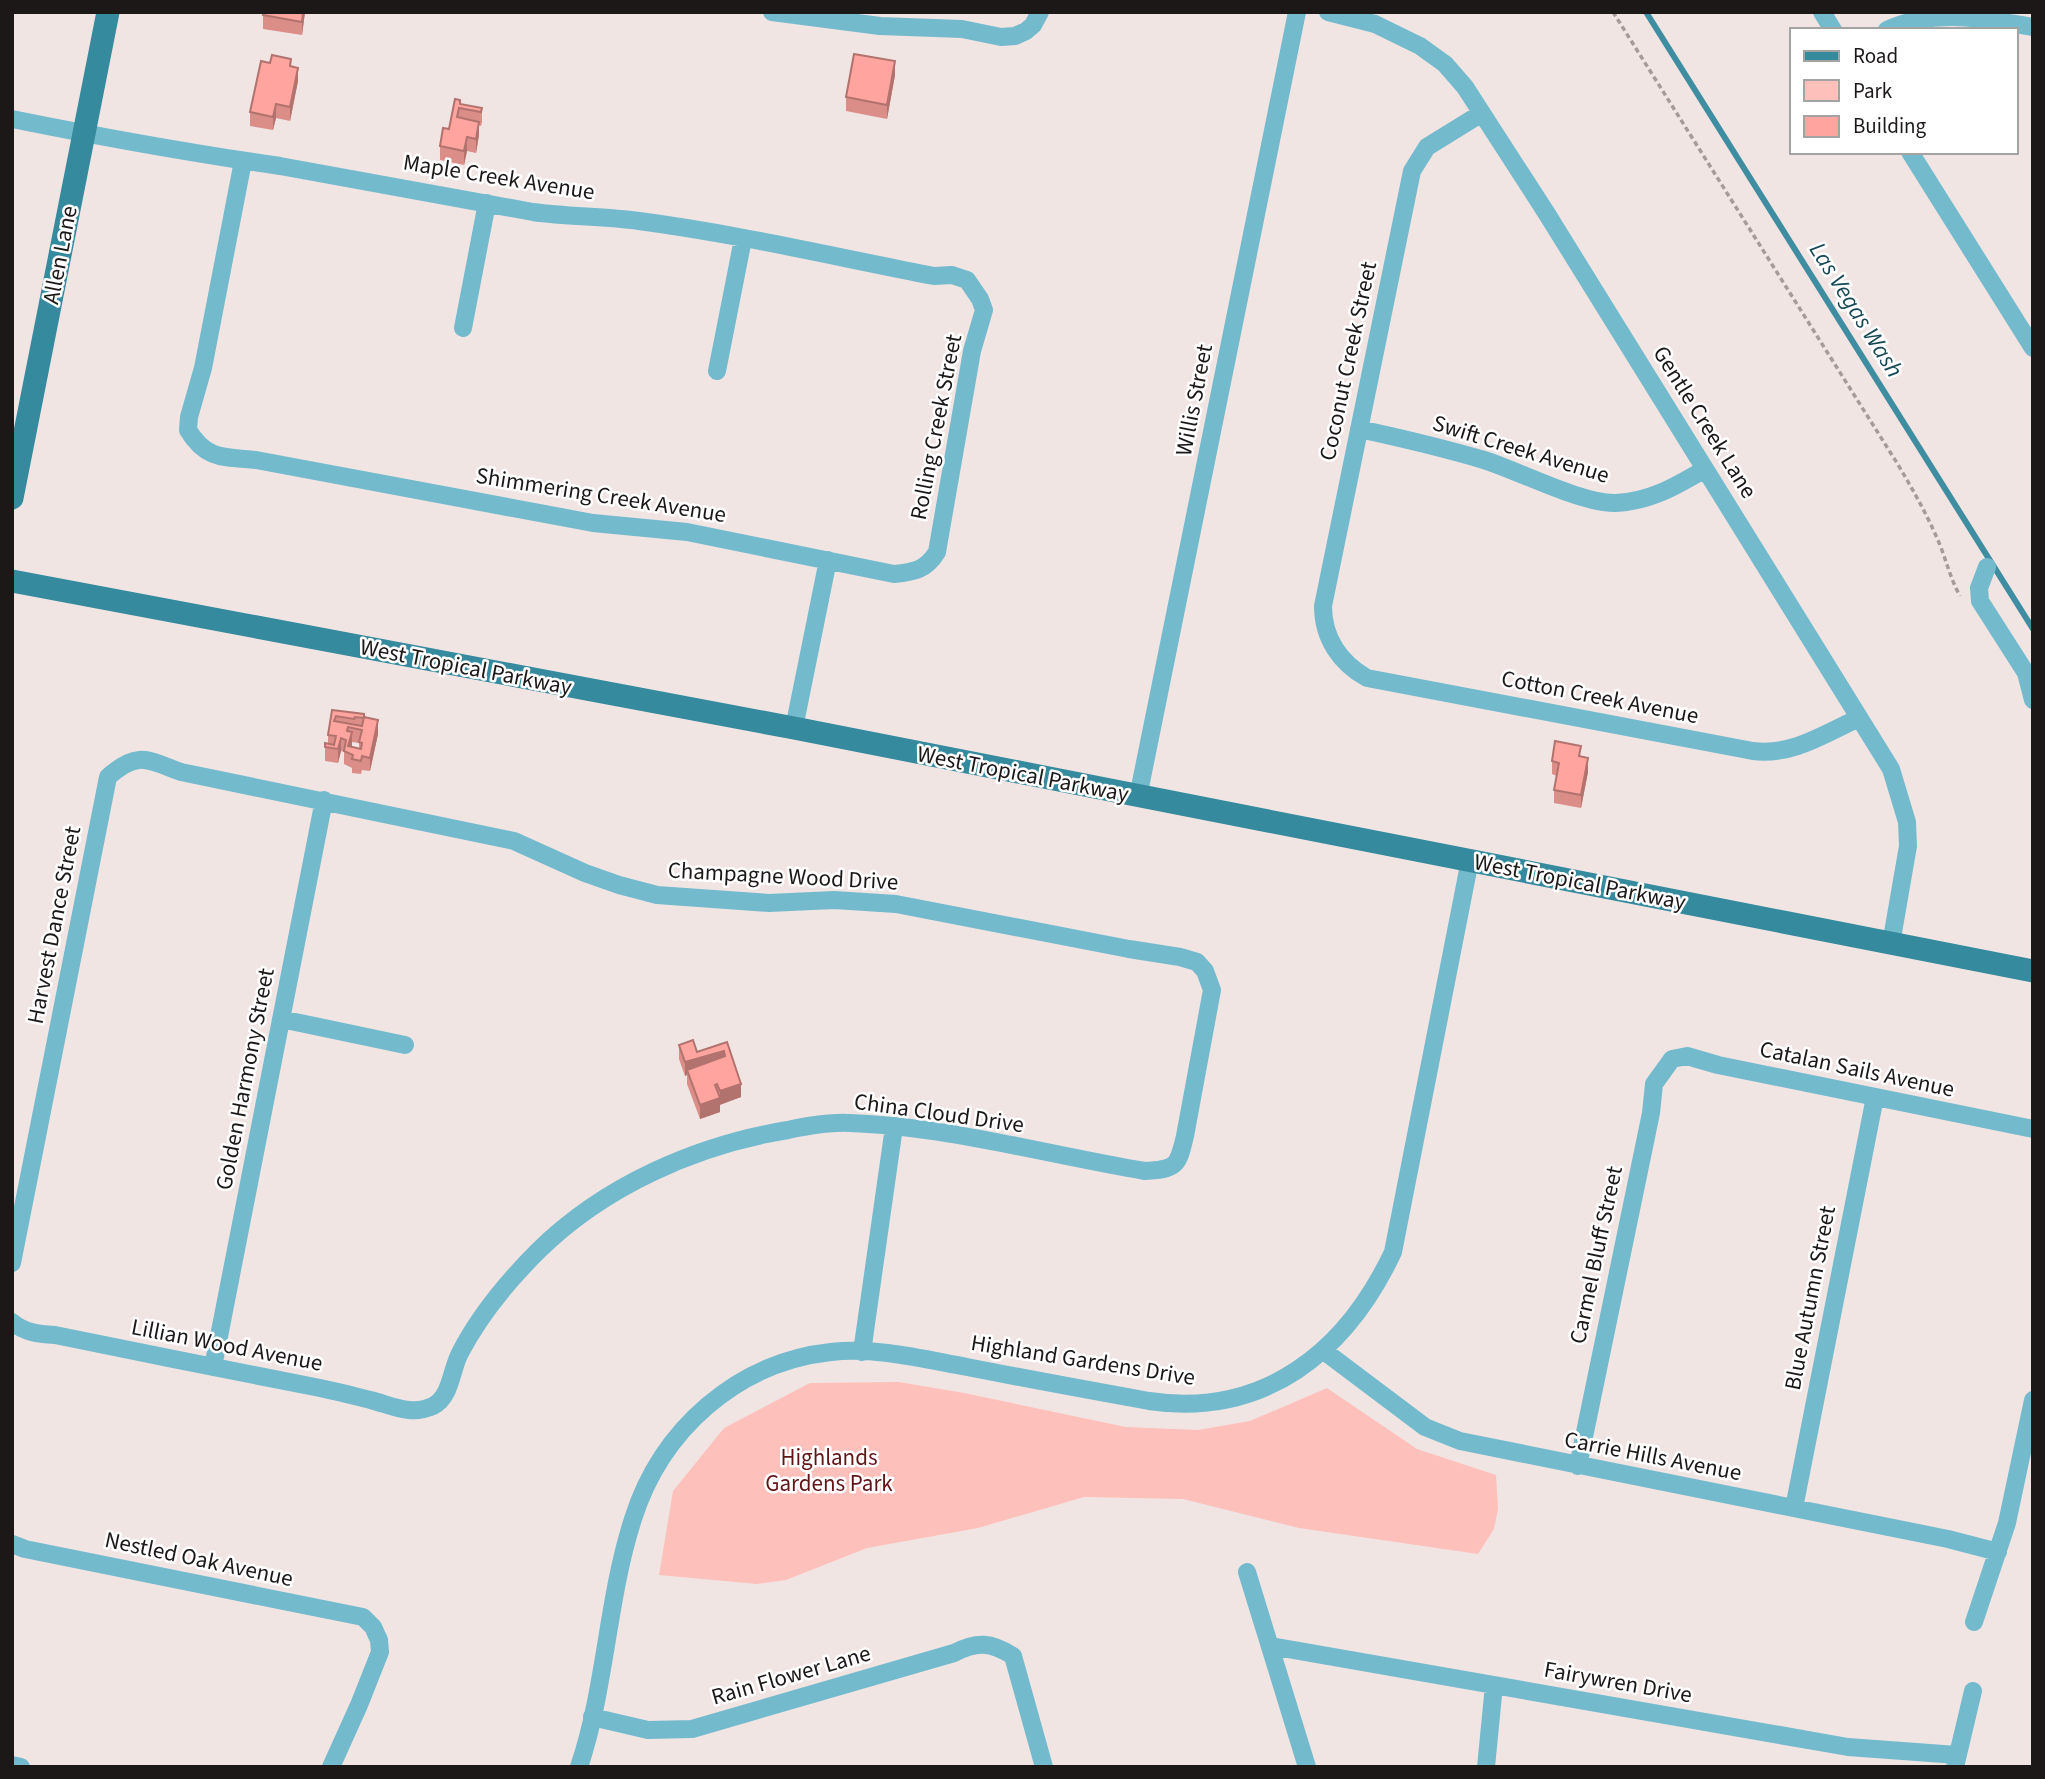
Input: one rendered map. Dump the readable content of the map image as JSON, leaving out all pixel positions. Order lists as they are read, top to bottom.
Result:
{
  "streets": {
    "main road": ["Allen Lane", "West Tropical Parkway"],
    "street": [
      "Maple Creek Avenue",
      "Coconut Creek Street",
      "Willis Street",
      "Gentle Creek Lane",
      "Rolling Creek Street",
      "Swift Creek Avenue",
      "Shimmering Creek Avenue",
      "Cotton Creek Avenue",
      "Champagne Wood Drive",
      "Harvest Dance Street",
      "Catalan Sails Avenue",
      "Golden Harmony Street",
      "China Cloud Drive",
      "Carmel Bluff Street",
      "Blue Autumn Street",
      "Lillian Wood Avenue",
      "Highland Gardens Drive",
      "Carrie Hills Avenue",
      "Nestled Oak Avenue",
      "Rain Flower Lane",
      "Fairywren Drive"
    ]
  },
  "crossings": [
    ["Maple Creek Avenue", "Allen Lane"],
    ["Maple Creek Avenue", "Rolling Creek Street"],
    ["Maple Creek Avenue", "Shimmering Creek Avenue"],
    ["Coconut Creek Street", "Gentle Creek Lane"],
    ["Coconut Creek Street", "Swift Creek Avenue"],
    ["Coconut Creek Street", "Cotton Creek Avenue"],
    ["Willis Street", "West Tropical Parkway"],
    ["Gentle Creek Lane", "Swift Creek Avenue"],
    ["Gentle Creek Lane", "West Tropical Parkway"],
    ["Gentle Creek Lane", "Cotton Creek Avenue"],
    ["Rolling Creek Street", "Shimmering Creek Avenue"],
    ["West Tropical Parkway", "Highland Gardens Drive"],
    ["Champagne Wood Drive", "Harvest Dance Street"],
    ["Champagne Wood Drive", "Golden Harmony Street"],
    ["Champagne Wood Drive", "China Cloud Drive"],
    ["Catalan Sails Avenue", "Carmel Bluff Street"],
    ["Catalan Sails Avenue", "Blue Autumn Street"],
    ["Golden Harmony Street", "Lillian Wood Avenue"],
    ["China Cloud Drive", "Lillian Wood Avenue"],
    ["Carmel Bluff Street", "Carrie Hills Avenue"],
    ["Blue Autumn Street", "Carrie Hills Avenue"],
    ["Highland Gardens Drive", "Carrie Hills Avenue"],
    ["Highland Gardens Drive", "Rain Flower Lane"]
  ],
  "water": ["Las Vegas Wash"],
  "parks": ["Highlands Gardens Park"],
  "legend": ["Road", "Park", "Building"]
}
